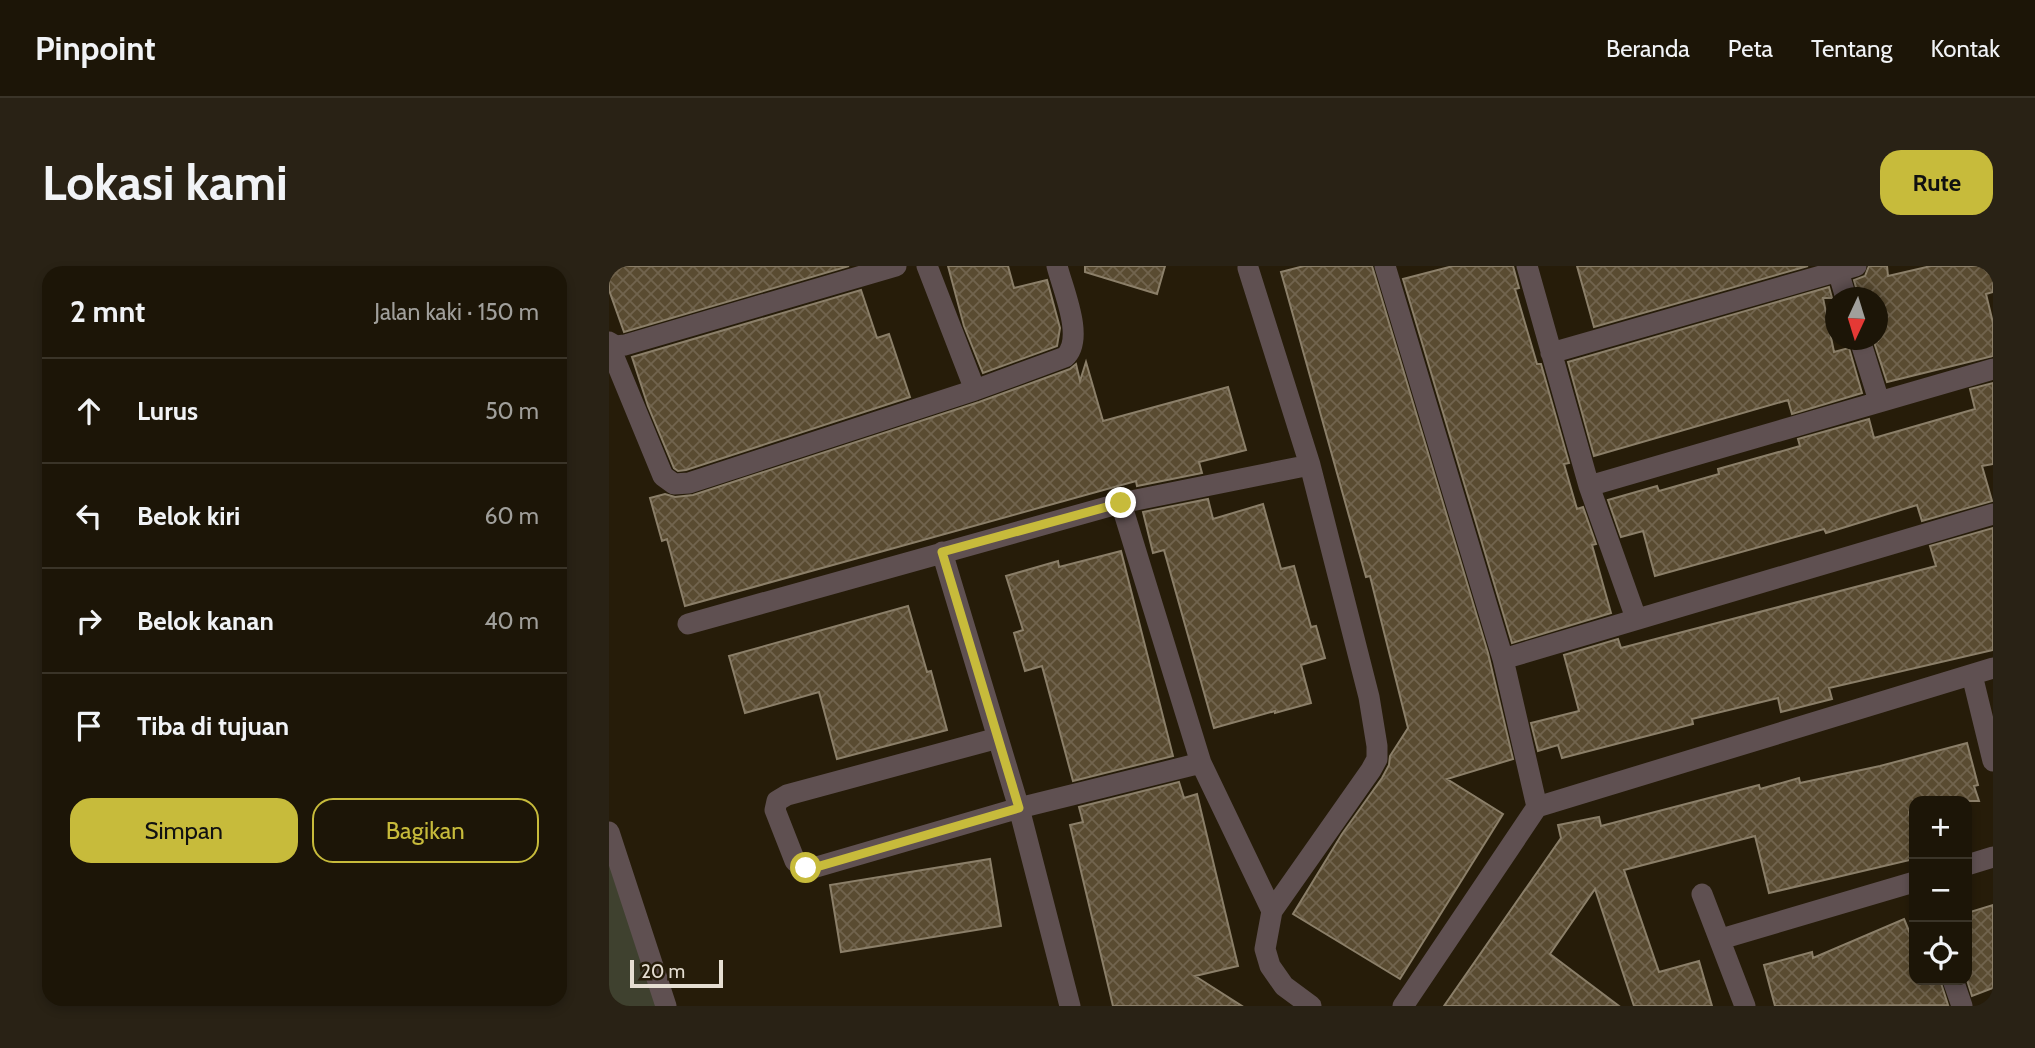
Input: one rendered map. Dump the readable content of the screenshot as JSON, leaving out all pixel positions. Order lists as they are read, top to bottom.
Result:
{
  "scale_bar": "20 m",
  "north": "bottom",
  "page": {
    "header": "Pinpoint",
    "nav": [
      "Beranda",
      "Peta",
      "Tentang",
      "Kontak"
    ],
    "buttons": [
      "Rute",
      ["Simpan", "Bagikan"]
    ],
    "title": "Lokasi kami",
    "heading": ["2 mnt", "Jalan kaki · 150 m"],
    "list": [
      ["Lurus", "50 m"],
      ["Belok kiri", "60 m"],
      ["Belok kanan", "40 m"],
      "Tiba di tujuan"
    ],
    "map_buttons": ["+", "−"],
    "scale": "20 m"
  }
}
